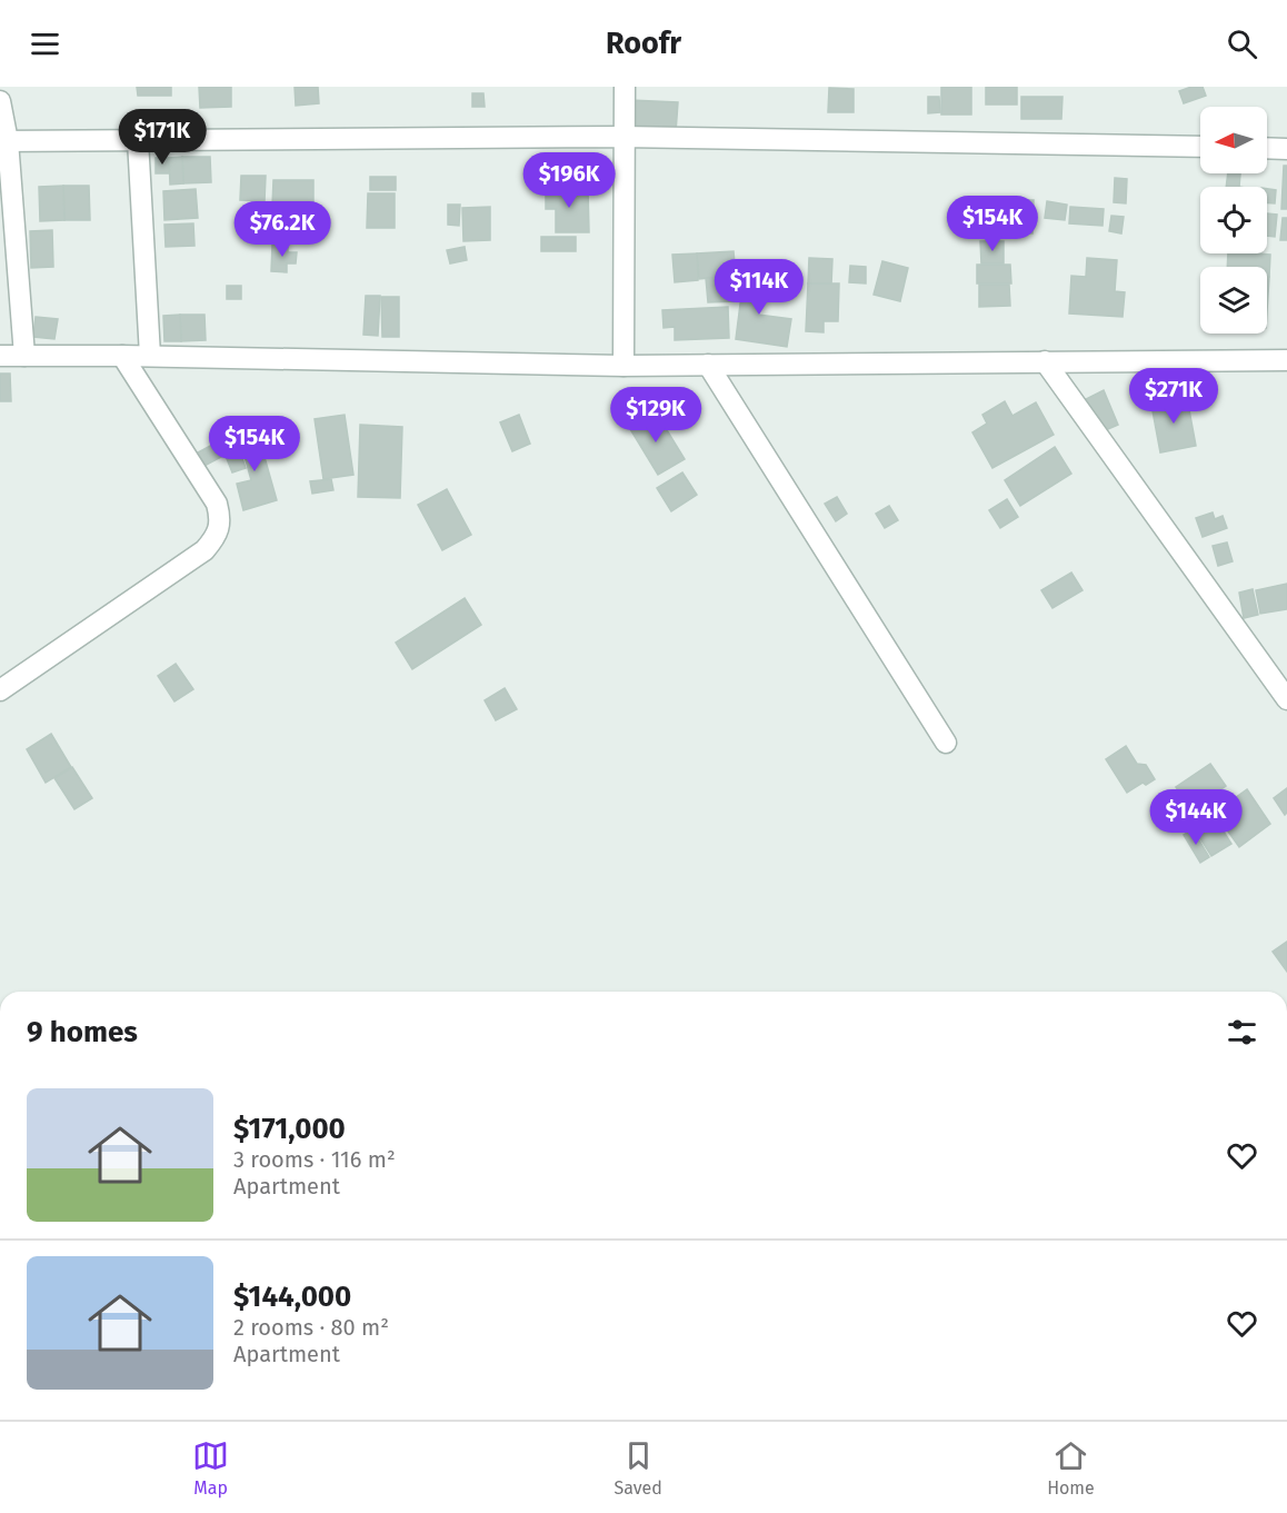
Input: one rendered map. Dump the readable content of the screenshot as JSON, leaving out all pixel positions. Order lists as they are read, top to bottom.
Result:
{
  "north": "left",
  "page": {
    "header": "Roofr",
    "price": [
      "$171K",
      "$196K",
      "$154K",
      "$76.2K",
      "$114K",
      "$271K",
      "$129K",
      "$154K",
      "$144K"
    ],
    "heading": "9 homes",
    "list": [
      {
        "name": "$171,000",
        "note": "3 rooms · 116 m² · Apartment"
      },
      {
        "name": "$144,000",
        "note": "2 rooms · 80 m² · Apartment"
      }
    ],
    "tabs": ["Map", "Saved", "Home"]
  }
}
